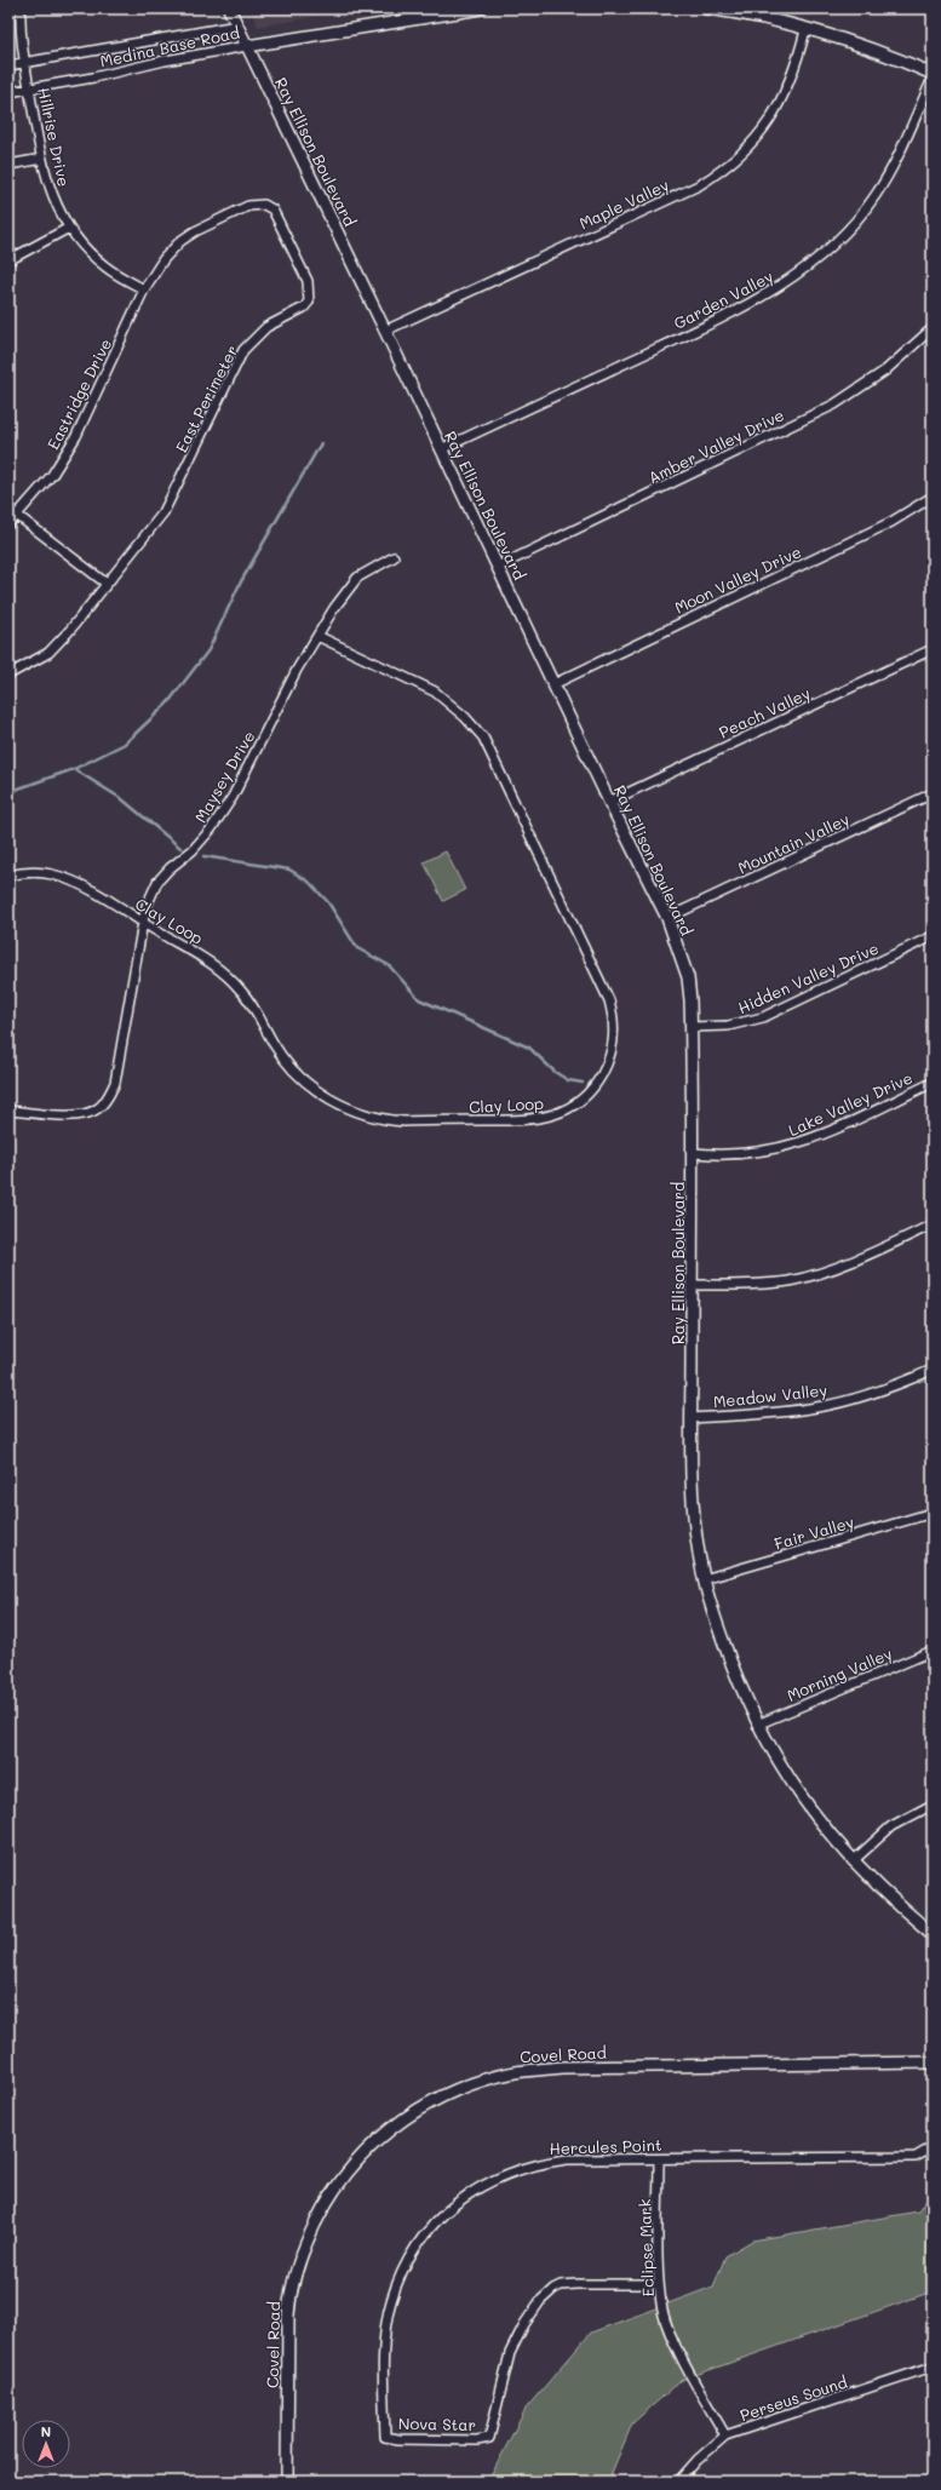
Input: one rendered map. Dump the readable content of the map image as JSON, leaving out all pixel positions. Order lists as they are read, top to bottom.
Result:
{
  "streets": {
    "street": [
      "Medina Base Road",
      "Hillrise Drive",
      "Ray Ellison Boulevard",
      "Maple Valley",
      "Garden Valley",
      "Eastridge Drive",
      "East Perimeter",
      "Amber Valley Drive",
      "Moon Valley Drive",
      "Peach Valley",
      "Maysey Drive",
      "Mountain Valley",
      "Clay Loop",
      "Hidden Valley Drive",
      "Lake Valley Drive",
      "Meadow Valley",
      "Fair Valley",
      "Morning Valley",
      "Covel Road",
      "Hercules Point",
      "Eclipse Mark",
      "Perseus Sound",
      "Nova Star"
    ]
  },
  "crossings": [
    ["Medina Base Road", "Hillrise Drive"],
    ["Medina Base Road", "Ray Ellison Boulevard"],
    ["Hillrise Drive", "Eastridge Drive"],
    ["Hillrise Drive", "East Perimeter"],
    ["Ray Ellison Boulevard", "Maple Valley"],
    ["Ray Ellison Boulevard", "Garden Valley"],
    ["Ray Ellison Boulevard", "Amber Valley Drive"],
    ["Ray Ellison Boulevard", "Moon Valley Drive"],
    ["Ray Ellison Boulevard", "Peach Valley"],
    ["Ray Ellison Boulevard", "Mountain Valley"],
    ["Ray Ellison Boulevard", "Hidden Valley Drive"],
    ["Ray Ellison Boulevard", "Lake Valley Drive"],
    ["Ray Ellison Boulevard", "Meadow Valley"],
    ["Ray Ellison Boulevard", "Fair Valley"],
    ["Ray Ellison Boulevard", "Morning Valley"],
    ["Eastridge Drive", "East Perimeter"],
    ["Maysey Drive", "Clay Loop"],
    ["Hercules Point", "Eclipse Mark"],
    ["Hercules Point", "Nova Star"],
    ["Eclipse Mark", "Perseus Sound"],
    ["Eclipse Mark", "Nova Star"]
  ],
  "north": "top"
}
